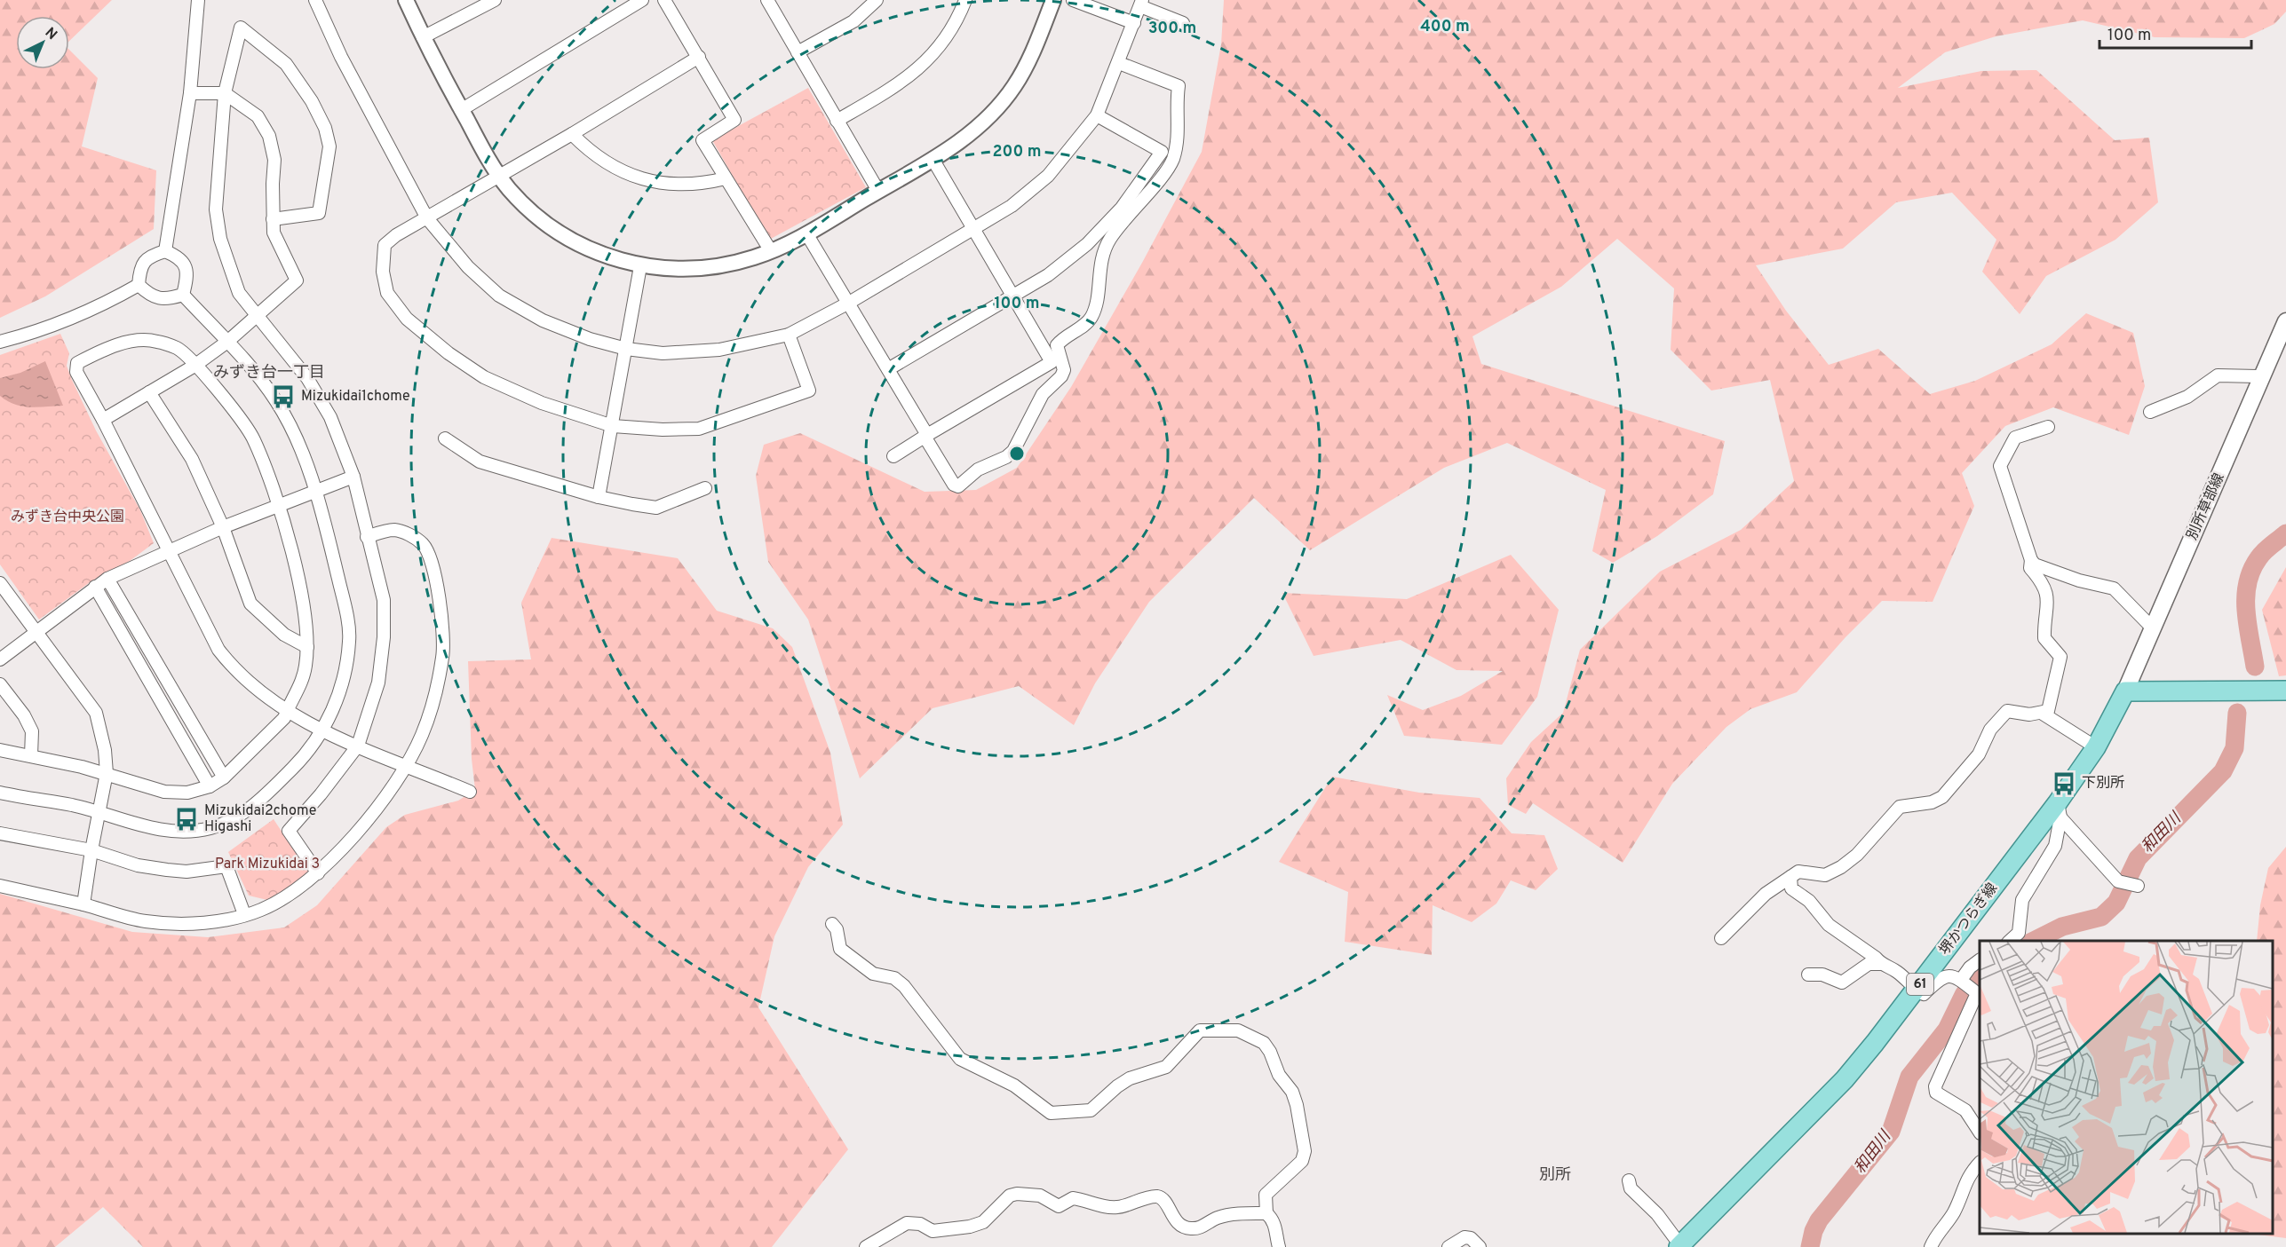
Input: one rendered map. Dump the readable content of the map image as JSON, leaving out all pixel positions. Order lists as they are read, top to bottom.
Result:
{
  "streets": {
    "main road": ["別所草部線", "堺かつらぎ線", "61"]
  },
  "crossings": [
    ["別所草部線", "堺かつらぎ線"]
  ],
  "districts": ["みずき台一丁目", "別所"],
  "water": ["和田川"],
  "parks": ["みずき台中央公園", "Park Mizukidai 3"],
  "places": {
    "bus stop": ["Mizukidai1chome", "下別所", "Mizukidai2chome Higashi"]
  },
  "scale_bar": "100 m",
  "north": "top right",
  "rings": [
    "400 m",
    "300 m",
    "200 m",
    "100 m"
  ]
}
